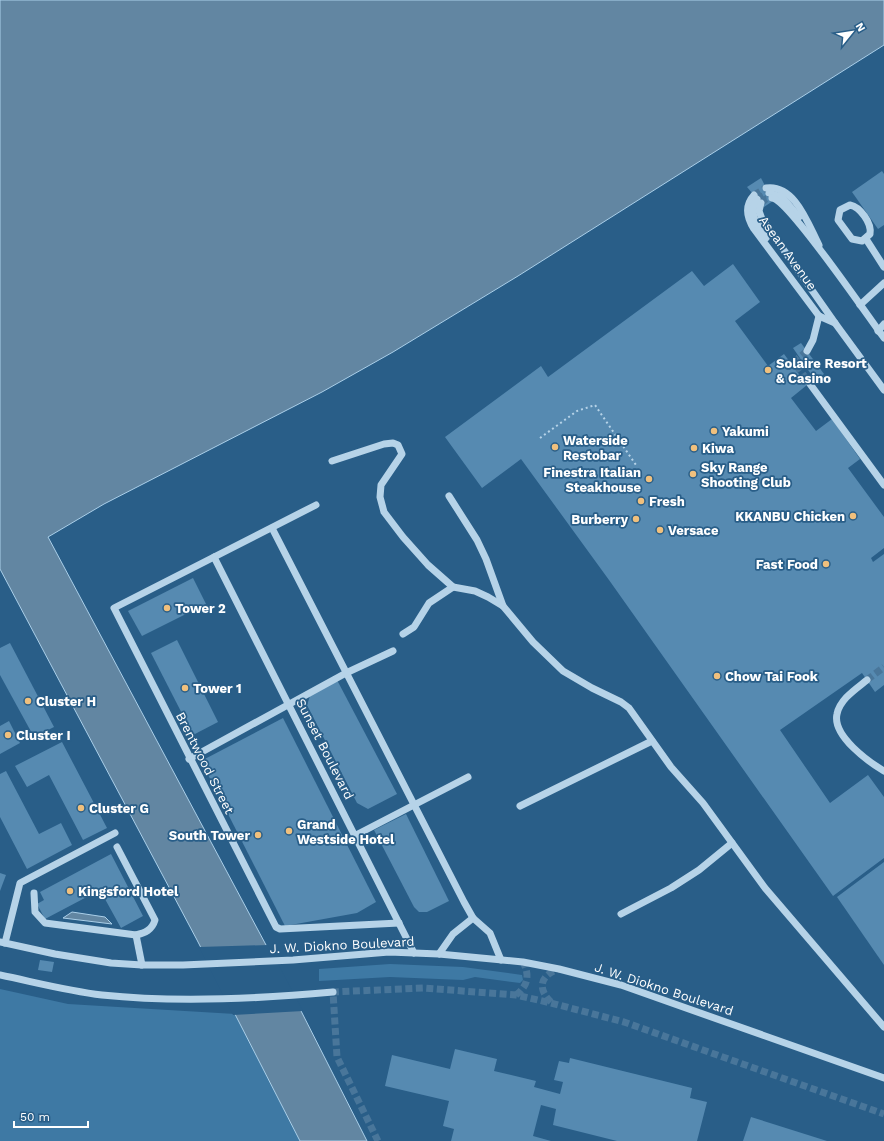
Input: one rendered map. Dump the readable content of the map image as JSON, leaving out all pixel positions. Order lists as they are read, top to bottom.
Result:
{
  "streets": {
    "street": [
      "Asean Avenue",
      "Sunset Boulevard",
      "Brentwood Street",
      "J. W. Diokno Boulevard"
    ]
  },
  "crossings": [
    ["Sunset Boulevard", "Brentwood Street"],
    ["Sunset Boulevard", "J. W. Diokno Boulevard"]
  ],
  "places": [
    "Solaire Resort & Casino",
    "Yakumi",
    "Waterside Restobar",
    "Kiwa",
    "Sky Range Shooting Club",
    "Finestra Italian Steakhouse",
    "Fresh",
    "KKANBU Chicken",
    "Burberry",
    "Versace",
    "Fast Food",
    "Tower 2",
    "Chow Tai Fook",
    "Tower 1",
    "Cluster H",
    "Cluster I",
    "Cluster G",
    "Grand Westside Hotel",
    "South Tower",
    "Kingsford Hotel"
  ],
  "scale_bar": "50 m",
  "north": "top right"
}
